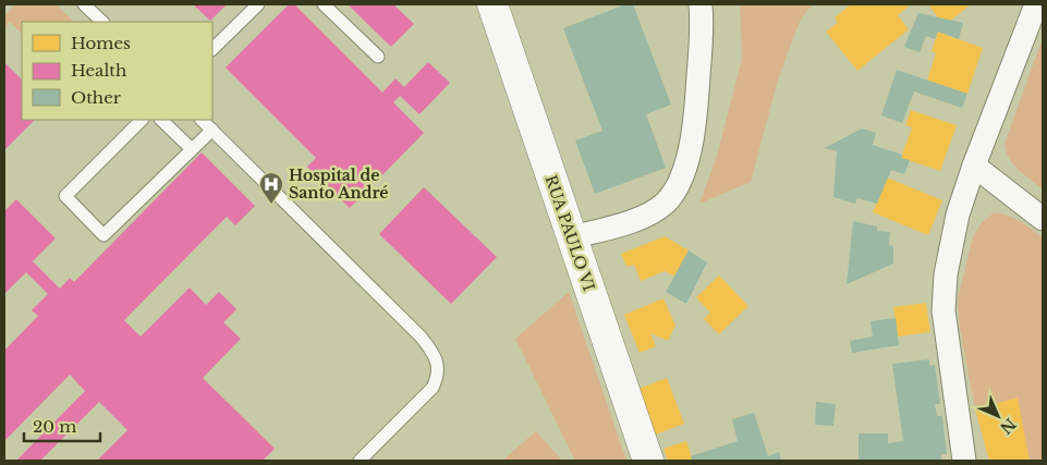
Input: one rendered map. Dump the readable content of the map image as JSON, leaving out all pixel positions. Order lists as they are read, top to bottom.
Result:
{
  "streets": {
    "main road": ["RUA PAULO VI"]
  },
  "places": {
    "hospital": ["Hospital de Santo André"]
  },
  "legend": ["Homes", "Health", "Other"],
  "scale_bar": "20 m",
  "north": "bottom right"
}
